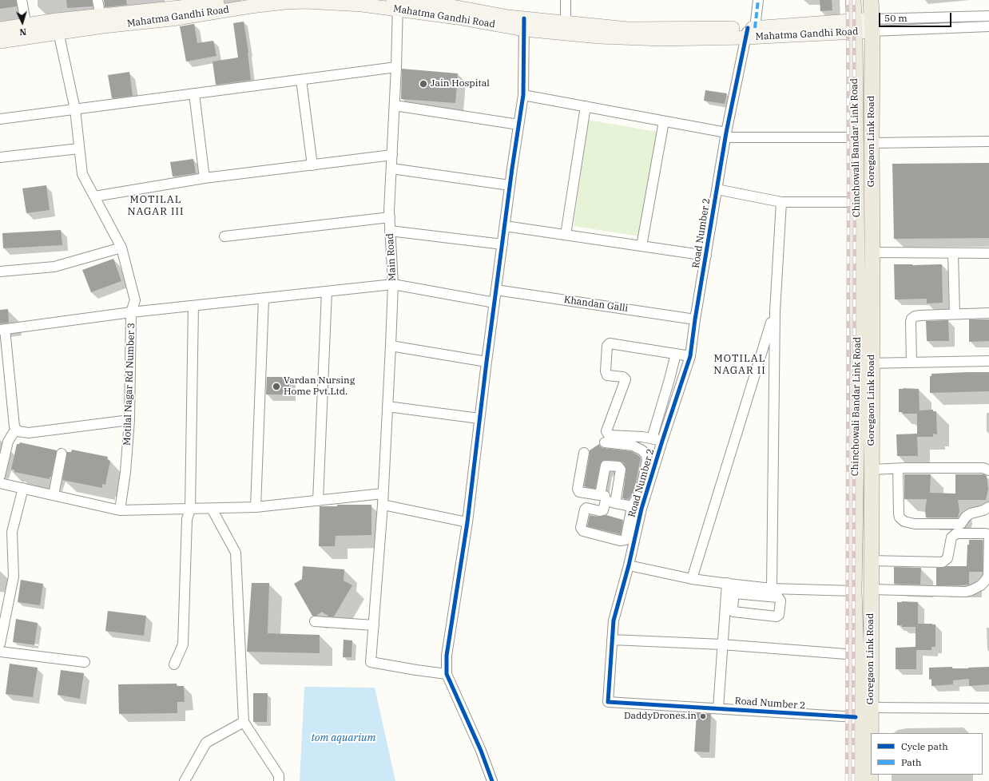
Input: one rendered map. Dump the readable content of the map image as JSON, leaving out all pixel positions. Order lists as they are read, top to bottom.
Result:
{
  "streets": {
    "main road": ["Mahatma Gandhi Road", "Goregaon Link Road", "Chinchowali Bandar Link Road"],
    "street": [
      "Road Number 2",
      "Main Road",
      "Khandan Galli",
      "Motilal Nagar Rd Number 3"
    ]
  },
  "crossings": [
    ["Mahatma Gandhi Road", "Goregaon Link Road"],
    ["Mahatma Gandhi Road", "Chinchowali Bandar Link Road"],
    ["Mahatma Gandhi Road", "Road Number 2"],
    ["Mahatma Gandhi Road", "Main Road"],
    ["Goregaon Link Road", "Chinchowali Bandar Link Road"],
    ["Chinchowali Bandar Link Road", "Road Number 2"],
    ["Road Number 2", "Khandan Galli"]
  ],
  "districts": ["MOTILAL NAGAR III", "MOTILAL NAGAR II"],
  "water": ["tom aquarium"],
  "places": ["Jain Hospital", "Vardan Nursing Home Pvt.Ltd.", "DaddyDrones.in"],
  "legend": ["Cycle path", "Path"],
  "scale_bar": "50 m",
  "north": "bottom"
}
